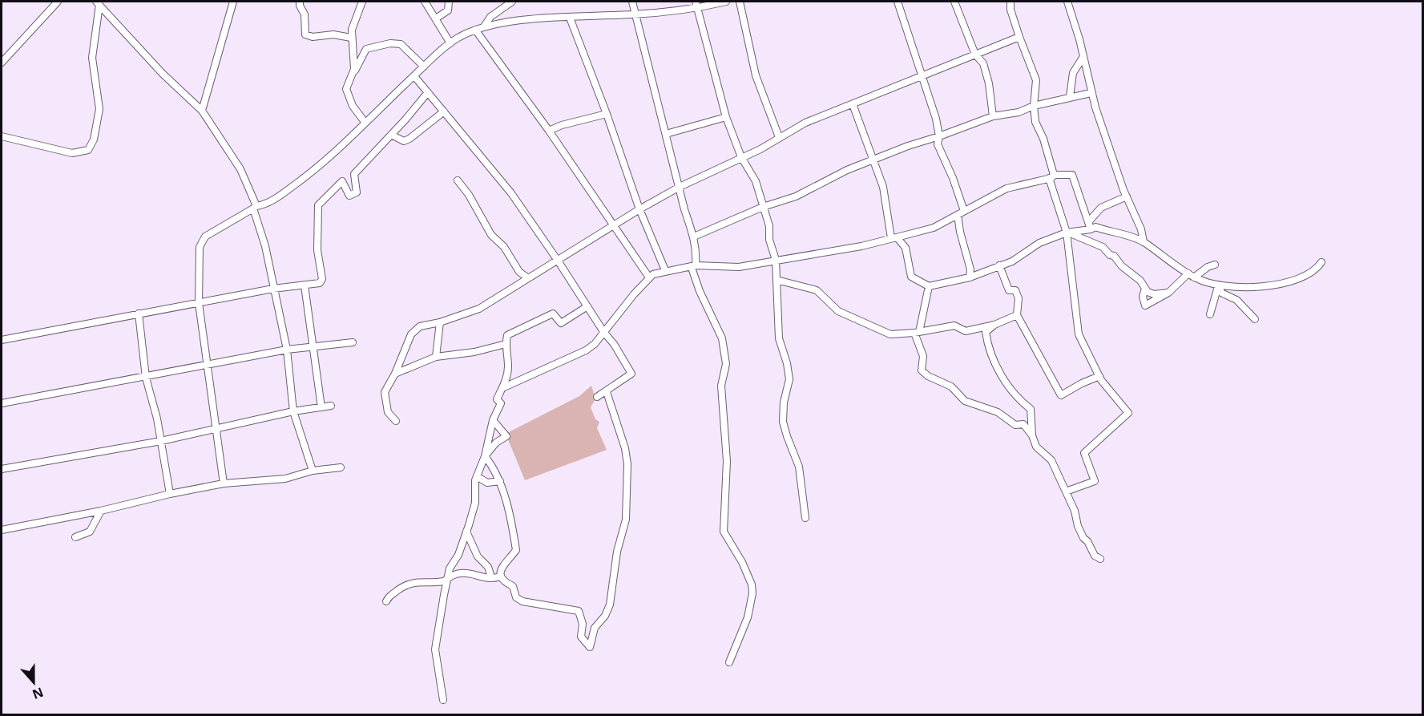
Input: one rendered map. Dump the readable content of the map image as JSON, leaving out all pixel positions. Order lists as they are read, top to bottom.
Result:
{
  "north": "bottom"
}
